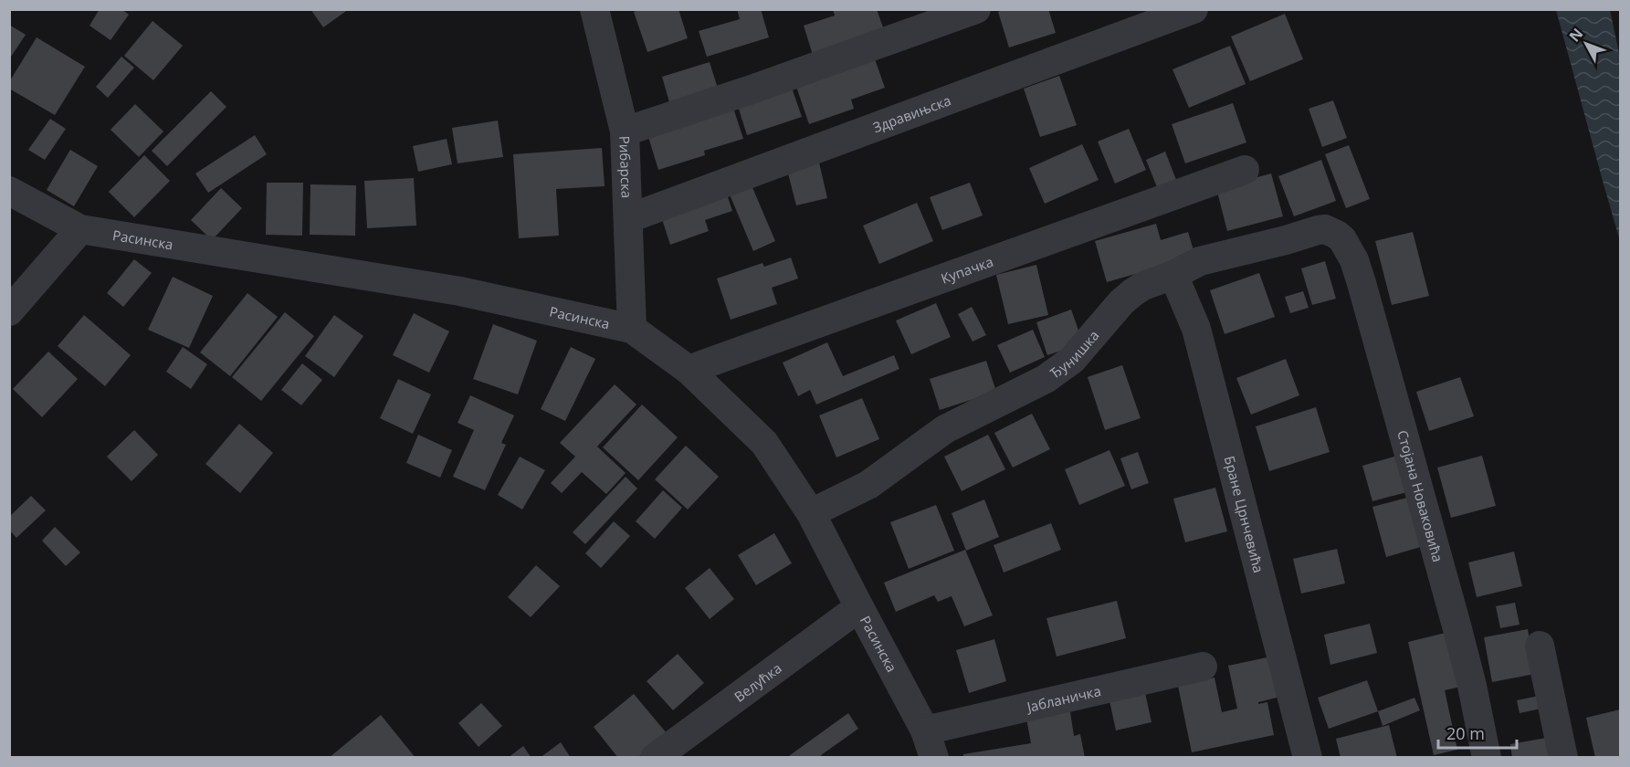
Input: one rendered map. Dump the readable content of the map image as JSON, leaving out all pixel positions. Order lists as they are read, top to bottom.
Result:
{
  "streets": {
    "street": [
      "Здравињска",
      "Рибарска",
      "Расинска",
      "Купачка",
      "Ђунишка",
      "Стојана Новаковића",
      "Бране Црнчевића",
      "Велућка",
      "Јабланичка"
    ]
  },
  "crossings": [
    ["Здравињска", "Рибарска"],
    ["Рибарска", "Расинска"],
    ["Расинска", "Купачка"],
    ["Расинска", "Ђунишка"],
    ["Расинска", "Велућка"],
    ["Расинска", "Јабланичка"],
    ["Ђунишка", "Стојана Новаковића"],
    ["Ђунишка", "Бране Црнчевића"]
  ],
  "scale_bar": "20 m",
  "north": "top left"
}
